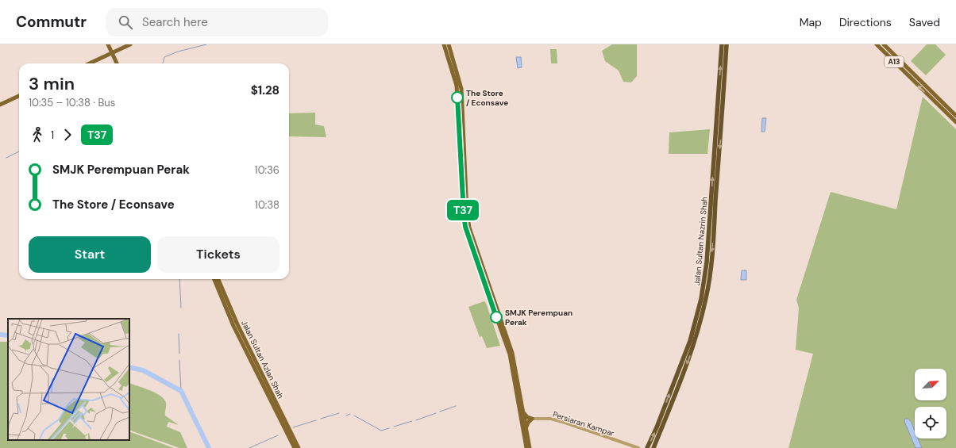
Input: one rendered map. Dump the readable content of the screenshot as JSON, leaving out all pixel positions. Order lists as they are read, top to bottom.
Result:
{
  "streets": {
    "highway": ["Jalan Sultan Nazrin Shah"],
    "main road": ["A13", "Jalan Sultan Azlan Shah"],
    "street": ["Persiaran Kampar"]
  },
  "places": ["The Store / Econsave", "SMJK Perempuan Perak"],
  "lines": ["bus line T37"],
  "north": "top right",
  "page": {
    "header": "Commutr",
    "search": "Search here",
    "nav": ["Map", "Directions", "Saved"],
    "on_map": "T37",
    "heading": ["3 min", "10:35 – 10:38 · Bus", "$1.28"],
    "legs": ["1", "T37"],
    "list": [
      {
        "name": "SMJK Perempuan Perak",
        "value": "10:36"
      },
      {
        "name": "The Store / Econsave",
        "value": "10:38"
      }
    ],
    "buttons": ["Start", "Tickets"]
  }
}
